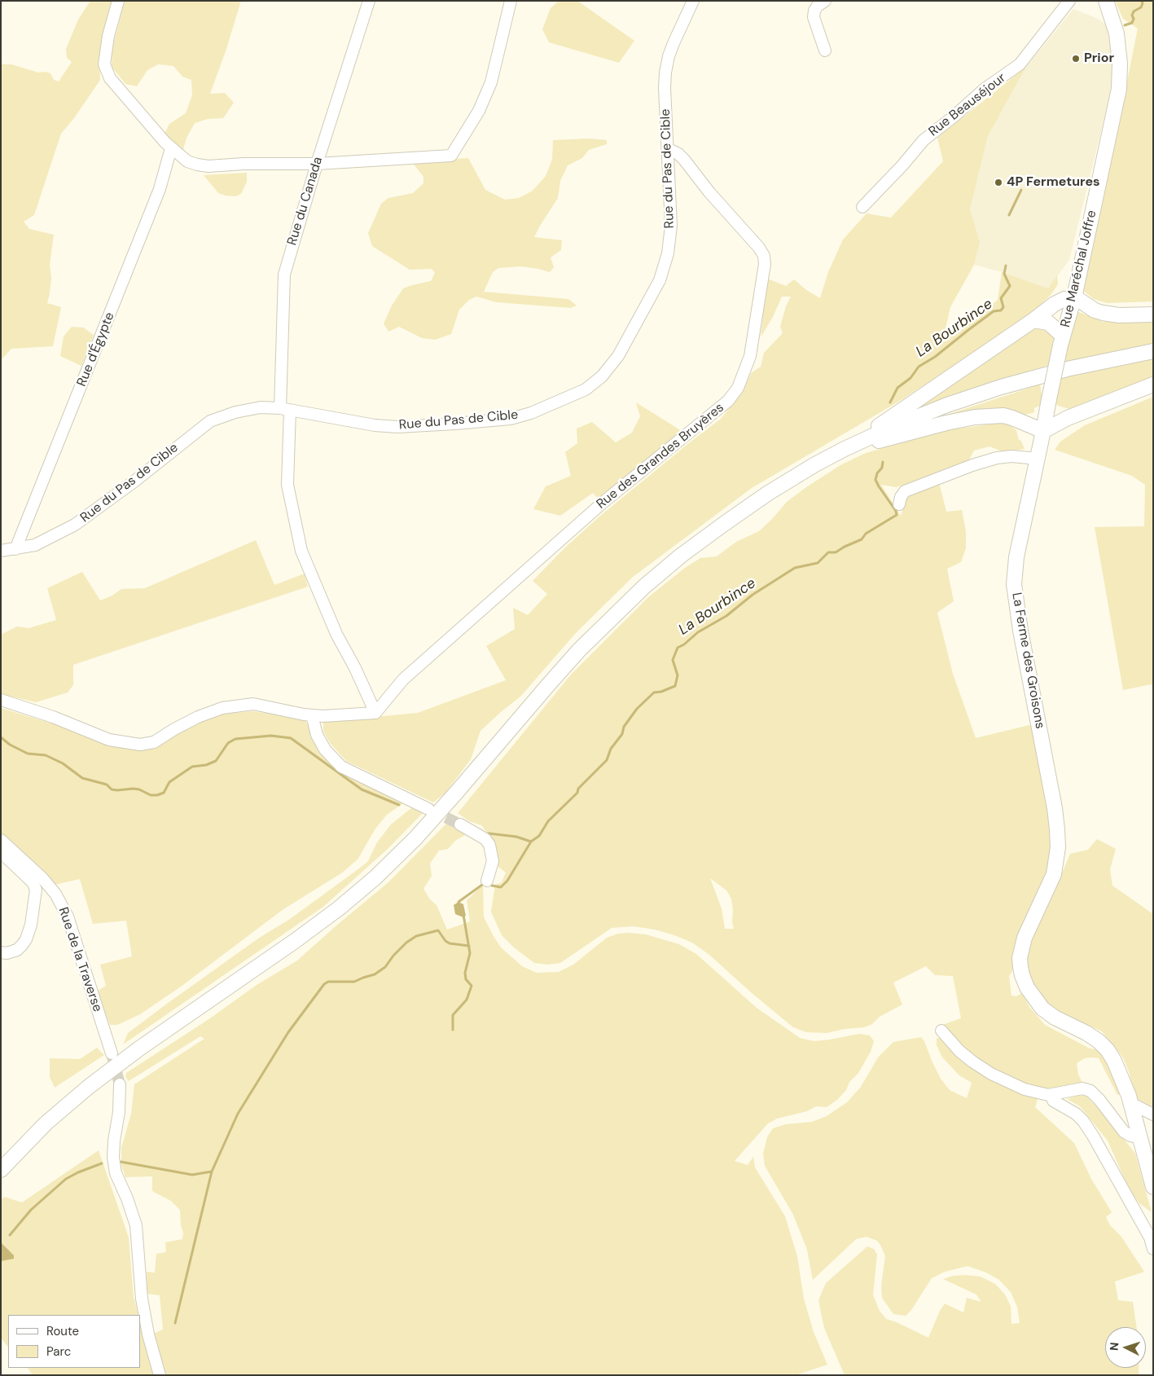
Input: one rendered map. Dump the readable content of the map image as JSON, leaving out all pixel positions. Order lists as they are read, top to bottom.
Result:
{
  "streets": {
    "main road": ["Rue Maréchal Joffre", "La Ferme des Groisons"],
    "street": [
      "Rue Beauséjour",
      "Rue du Pas de Cible",
      "Rue du Canada",
      "Rue d'Égypte",
      "Rue des Grandes Bruyères",
      "Rue de la Traverse"
    ]
  },
  "crossings": [
    ["Rue du Pas de Cible", "Rue du Canada"],
    ["Rue du Pas de Cible", "Rue d'Égypte"],
    ["Rue du Pas de Cible", "Rue des Grandes Bruyères"],
    ["Rue du Canada", "Rue des Grandes Bruyères"],
    ["Rue Maréchal Joffre", "La Ferme des Groisons"]
  ],
  "water": ["La Bourbince"],
  "places": ["Prior", "4P Fermetures"],
  "legend": ["Route", "Parc"],
  "north": "left"
}
